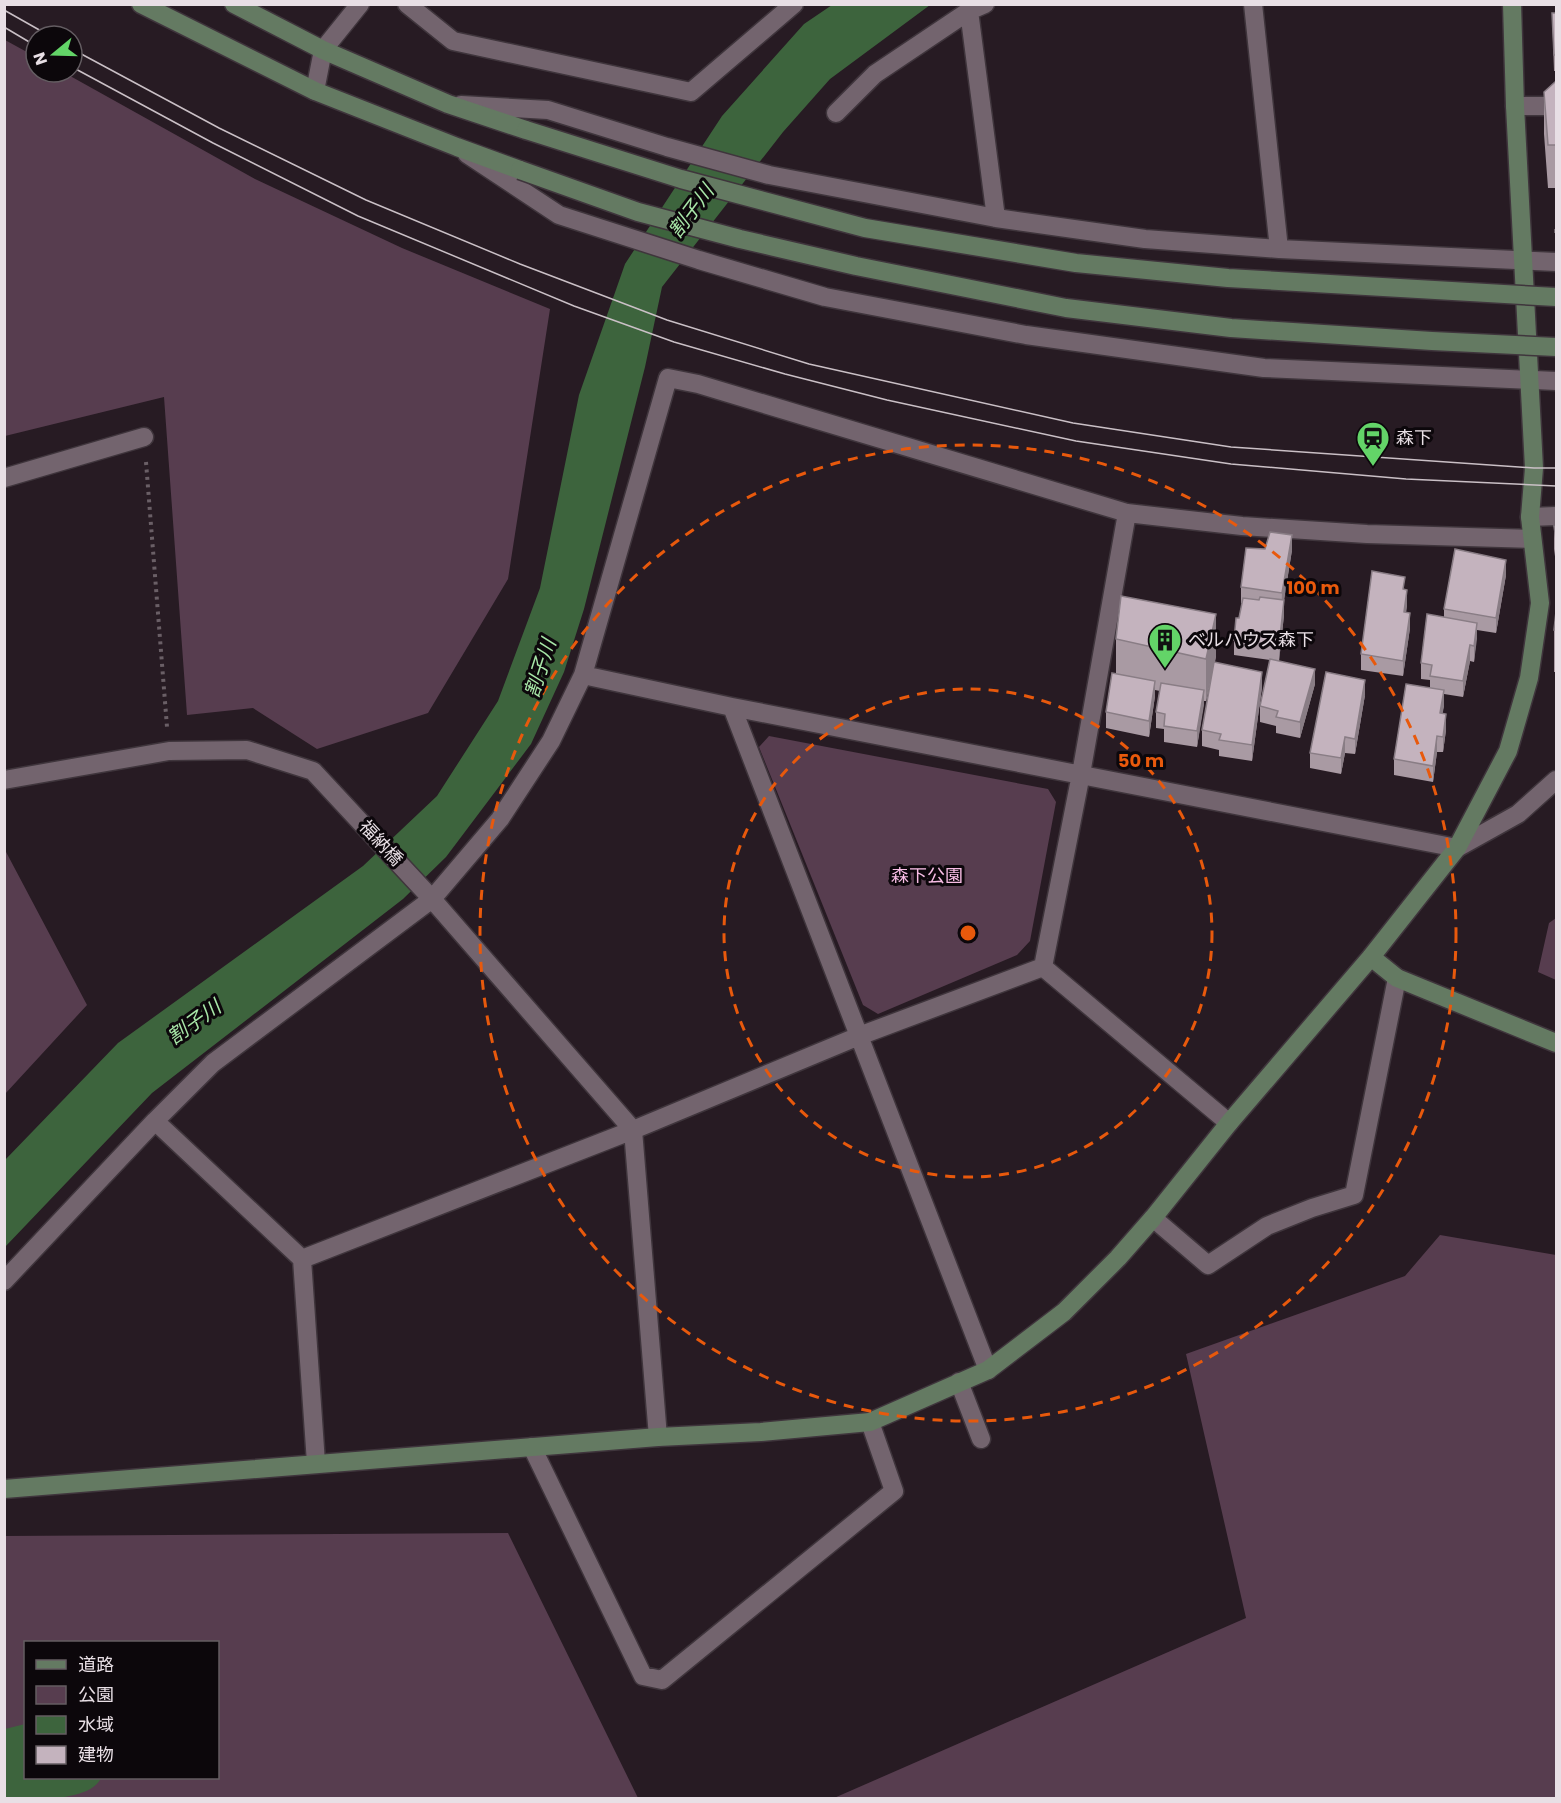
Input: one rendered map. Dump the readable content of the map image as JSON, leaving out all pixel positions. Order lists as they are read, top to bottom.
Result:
{
  "streets": {
    "street": ["福納橋"]
  },
  "water": ["割子川"],
  "parks": ["森下公園"],
  "places": {
    "station": ["森下"],
    "building": ["ベルハウス森下"]
  },
  "legend": [
    "道路",
    "公園",
    "水域",
    "建物"
  ],
  "north": "left",
  "rings": ["100 m", "50 m"]
}
